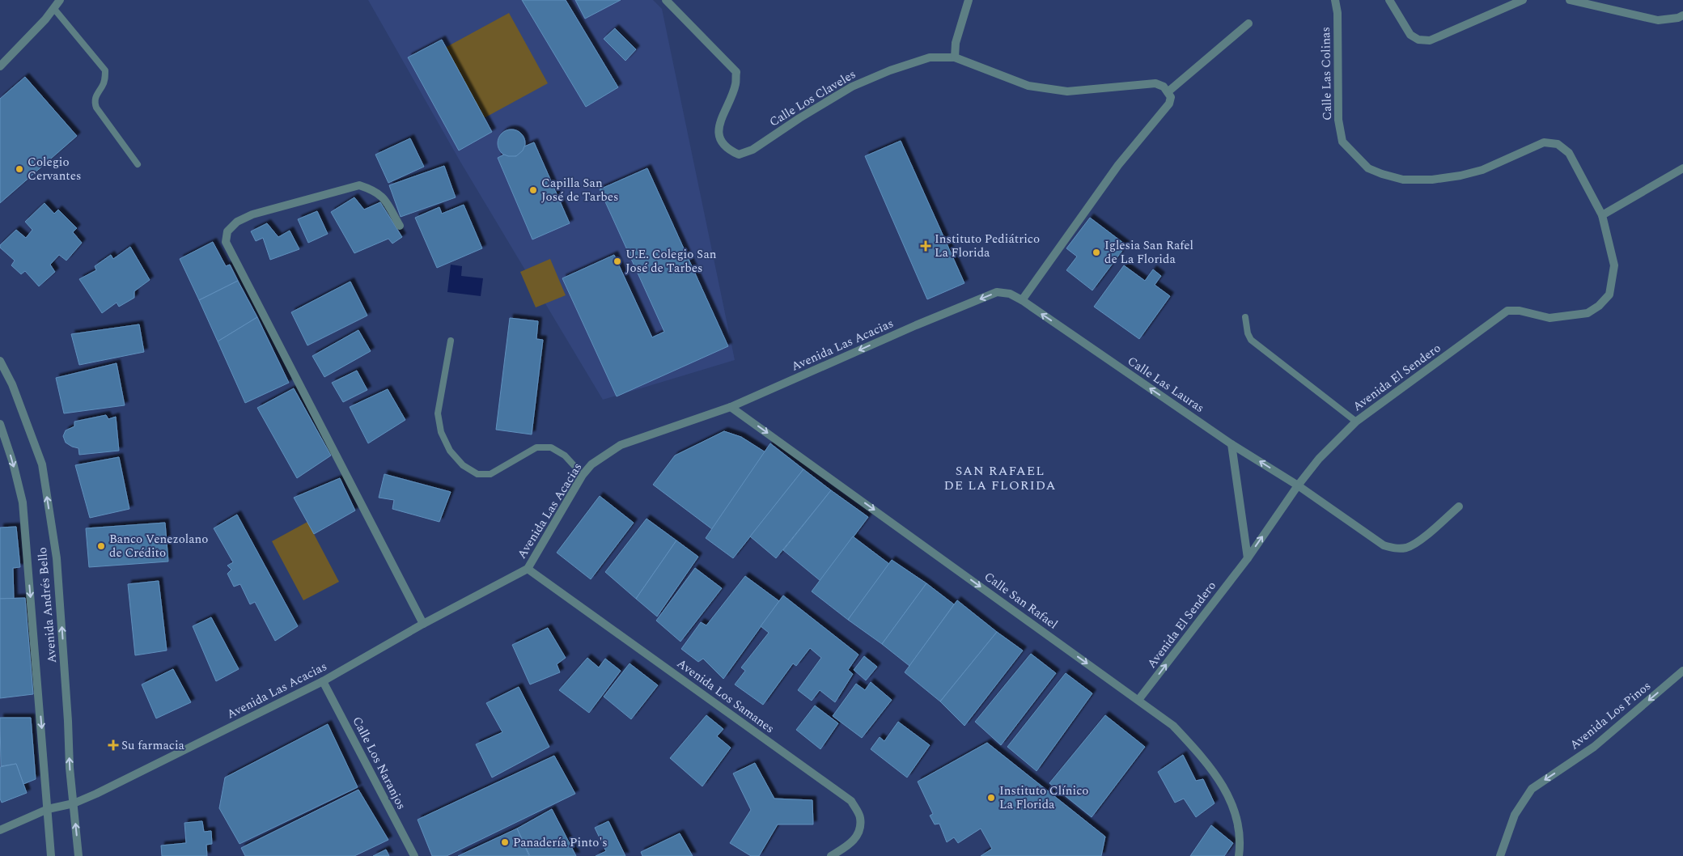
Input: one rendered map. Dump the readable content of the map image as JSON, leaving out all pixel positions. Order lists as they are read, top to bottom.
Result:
{
  "streets": {
    "street": [
      "Calle Las Colinas",
      "Calle Los Claveles",
      "Avenida Las Acacias",
      "Avenida El Sendero",
      "Calle Las Lauras",
      "Calle San Rafael",
      "Avenida Andrés Bello",
      "Avenida Los Samanes",
      "Avenida Los Pinos",
      "Calle Los Naranjos"
    ]
  },
  "crossings": [
    ["Calle Las Colinas", "Avenida El Sendero"],
    ["Avenida Las Acacias", "Calle Las Lauras"],
    ["Avenida Las Acacias", "Calle San Rafael"],
    ["Avenida Las Acacias", "Avenida Andrés Bello"],
    ["Avenida Las Acacias", "Avenida Los Samanes"],
    ["Avenida Las Acacias", "Calle Los Naranjos"],
    ["Avenida El Sendero", "Calle Las Lauras"],
    ["Avenida El Sendero", "Calle San Rafael"]
  ],
  "one_way": [
    "Avenida El Sendero",
    "Calle Las Lauras",
    "Calle San Rafael",
    "Avenida Los Pinos"
  ],
  "districts": ["SAN RAFAEL DE LA FLORIDA"],
  "places": {
    "other": [
      "Colegio Cervantes",
      "Capilla San José de Tarbes",
      "Iglesia San Rafel de La Florida",
      "U.E. Colegio San José de Tarbes",
      "Banco Venezolano de Crédito",
      "Instituto Clínico La Florida",
      "Panadería Pinto's"
    ],
    "health": ["Instituto Pediátrico La Florida", "Su farmacia"]
  }
}
